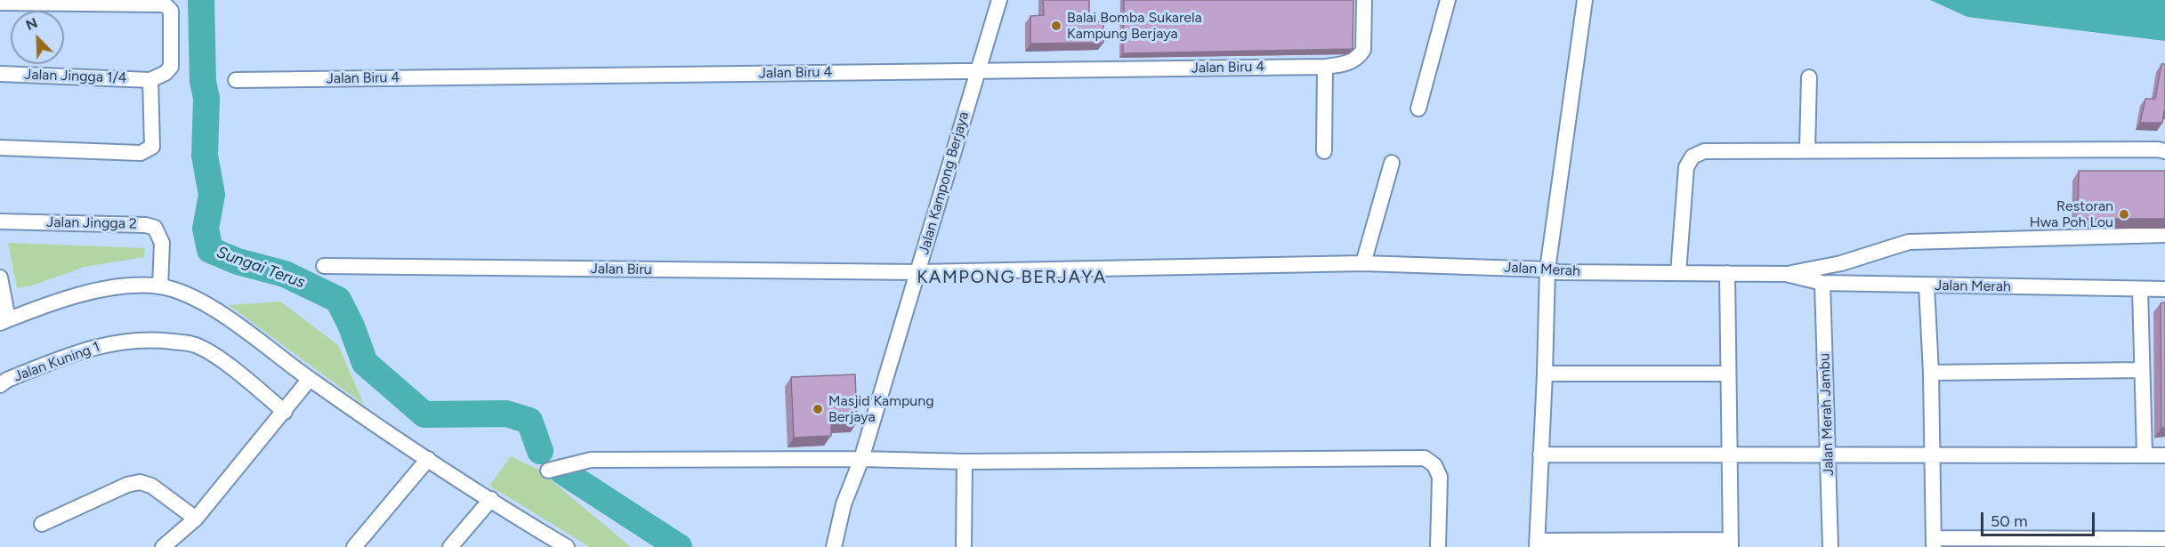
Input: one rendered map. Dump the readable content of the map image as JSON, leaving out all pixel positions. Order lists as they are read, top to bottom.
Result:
{
  "streets": {
    "street": [
      "Jalan Biru 4",
      "Jalan Jingga 1/4",
      "Jalan Kampong Berjaya",
      "Jalan Jingga 2",
      "Jalan Biru",
      "Jalan Merah",
      "Jalan Kuning 1",
      "Jalan Merah Jambu"
    ]
  },
  "crossings": [
    ["Jalan Biru 4", "Jalan Kampong Berjaya"],
    ["Jalan Kampong Berjaya", "Jalan Biru"],
    ["Jalan Kampong Berjaya", "Jalan Merah"],
    ["Jalan Biru", "Jalan Merah"],
    ["Jalan Merah", "Jalan Merah Jambu"]
  ],
  "districts": ["KAMPONG BERJAYA"],
  "water": ["Sungai Terus"],
  "places": ["Balai Bomba Sukarela Kampung Berjaya", "Restoran Hwa Poh Lou", "Masjid Kampung Berjaya"],
  "scale_bar": "50 m",
  "north": "top left"
}
